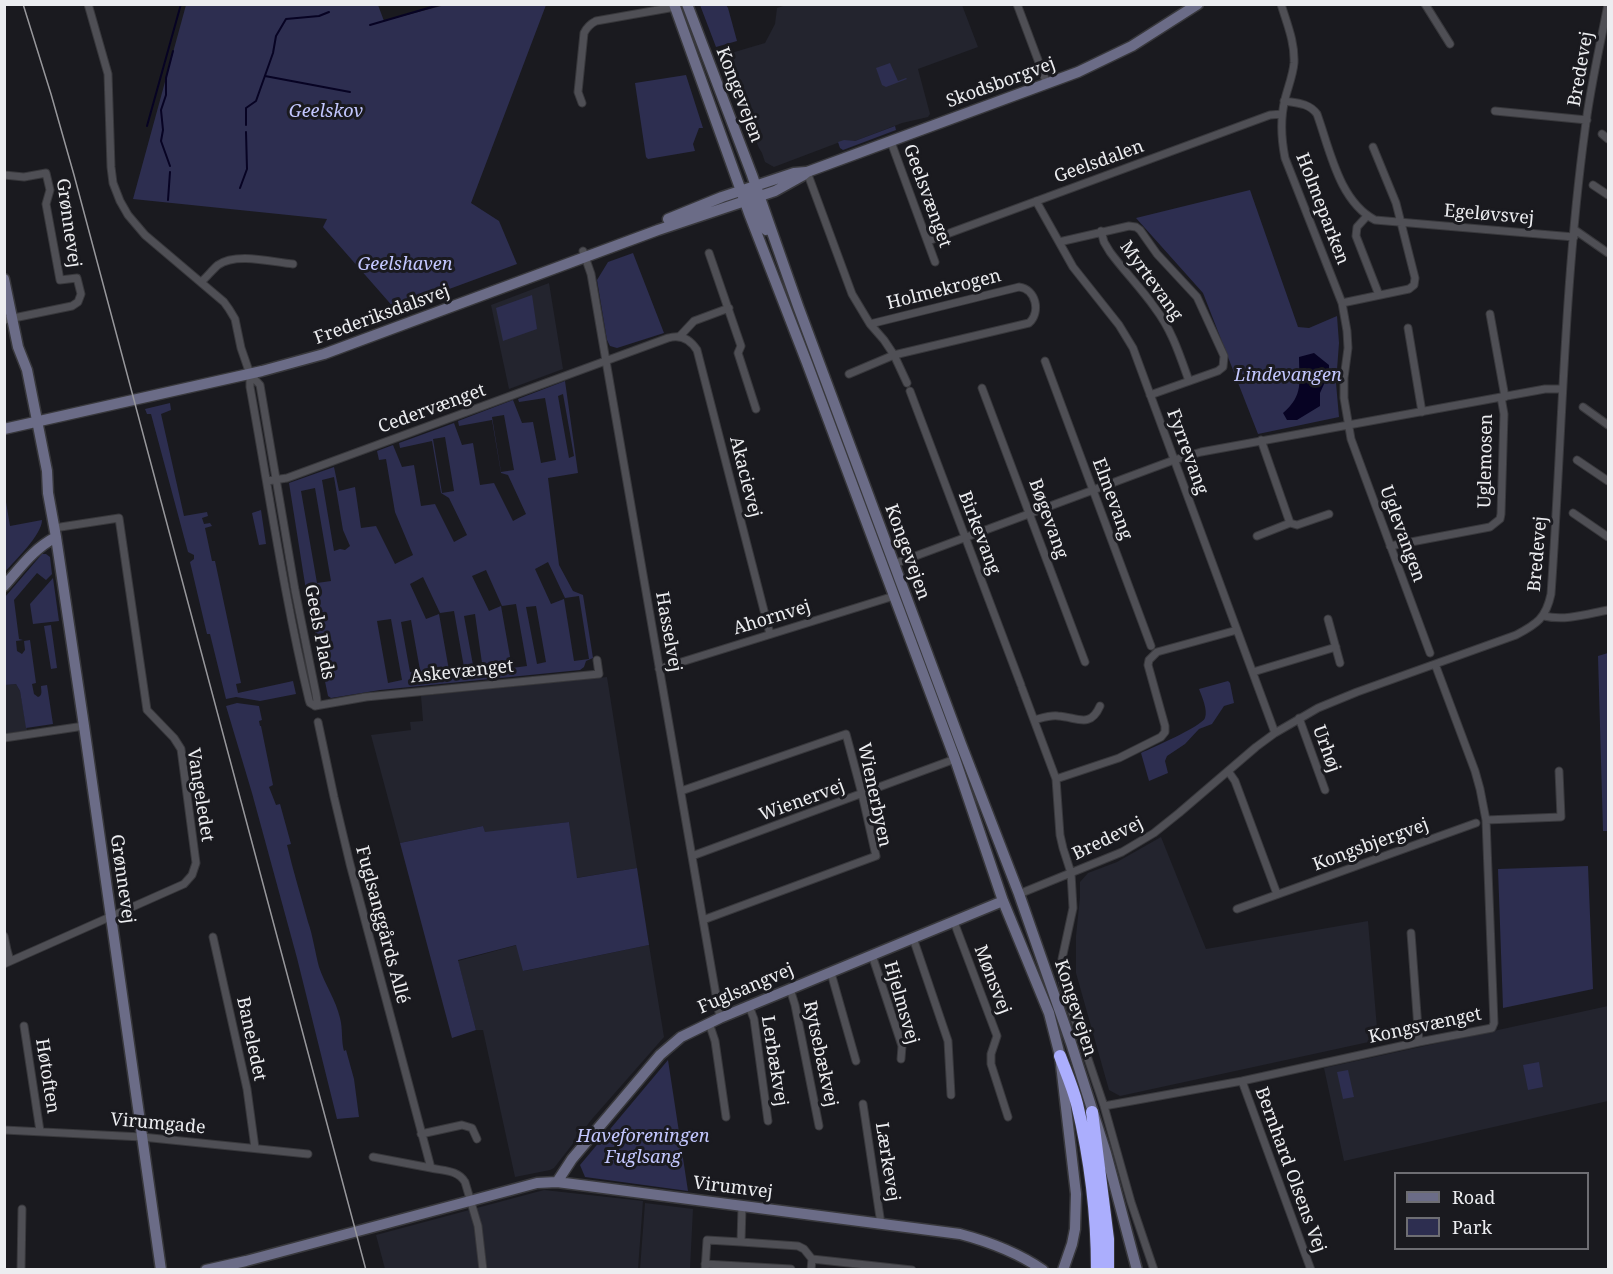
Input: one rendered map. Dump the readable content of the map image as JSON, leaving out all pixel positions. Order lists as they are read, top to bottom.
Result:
{
  "streets": {
    "street": [
      "Bredevej",
      "Skodsborgvej",
      "Kongevejen",
      "Geelsdalen",
      "Geelsvænget",
      "Holmeparken",
      "Egeløvsvej",
      "Grønnevej",
      "Myrtevang",
      "Holmekrogen",
      "Frederiksdalsvej",
      "Cedervænget",
      "Fyrrevang",
      "Uglemosen",
      "Akacievej",
      "Elmevang",
      "Bøgevang",
      "Birkevang",
      "Uglevangen",
      "Ahornvej",
      "Geels Plads",
      "Hasselvej",
      "Askevænget",
      "Urhøj",
      "Vangeledet",
      "Wienerbyen",
      "Wienervej",
      "Kongsbjergvej",
      "Fuglsanggårds Allé",
      "Mønsvej",
      "Fuglsangvej",
      "Hjelmsvej",
      "Kongsvænget",
      "Baneledet",
      "Rytsebækvej",
      "Lerbækvej",
      "Høtoften",
      "Virumgade",
      "Lærkevej",
      "Bernhard Olsens Vej",
      "Virumvej"
    ]
  },
  "crossings": [
    ["Bredevej", "Kongevejen"],
    ["Bredevej", "Egeløvsvej"],
    ["Bredevej", "Fyrrevang"],
    ["Bredevej", "Urhøj"],
    ["Bredevej", "Kongsvænget"],
    ["Skodsborgvej", "Kongevejen"],
    ["Skodsborgvej", "Geelsvænget"],
    ["Skodsborgvej", "Holmekrogen"],
    ["Skodsborgvej", "Frederiksdalsvej"],
    ["Kongevejen", "Frederiksdalsvej"],
    ["Kongevejen", "Birkevang"],
    ["Kongevejen", "Ahornvej"],
    ["Kongevejen", "Wienervej"],
    ["Kongevejen", "Fuglsangvej"],
    ["Kongevejen", "Kongsvænget"],
    ["Geelsdalen", "Geelsvænget"],
    ["Geelsdalen", "Holmeparken"],
    ["Geelsdalen", "Fyrrevang"],
    ["Holmeparken", "Uglevangen"],
    ["Grønnevej", "Frederiksdalsvej"],
    ["Grønnevej", "Vangeledet"],
    ["Grønnevej", "Virumgade"],
    ["Frederiksdalsvej", "Geels Plads"],
    ["Frederiksdalsvej", "Hasselvej"],
    ["Cedervænget", "Geels Plads"],
    ["Cedervænget", "Hasselvej"],
    ["Uglemosen", "Uglevangen"],
    ["Akacievej", "Ahornvej"],
    ["Ahornvej", "Hasselvej"],
    ["Geels Plads", "Askevænget"],
    ["Hasselvej", "Wienerbyen"],
    ["Hasselvej", "Wienervej"],
    ["Hasselvej", "Fuglsangvej"],
    ["Wienerbyen", "Wienervej"],
    ["Mønsvej", "Fuglsangvej"],
    ["Fuglsangvej", "Hjelmsvej"],
    ["Fuglsangvej", "Rytsebækvej"],
    ["Fuglsangvej", "Lerbækvej"],
    ["Fuglsangvej", "Virumvej"],
    ["Kongsvænget", "Bernhard Olsens Vej"],
    ["Baneledet", "Virumgade"],
    ["Høtoften", "Virumgade"],
    ["Lærkevej", "Virumvej"]
  ],
  "parks": [
    "Geelskov",
    "Geelshaven",
    "Lindevangen",
    "Haveforeningen Fuglsang"
  ],
  "legend": ["Road", "Park"]
}
